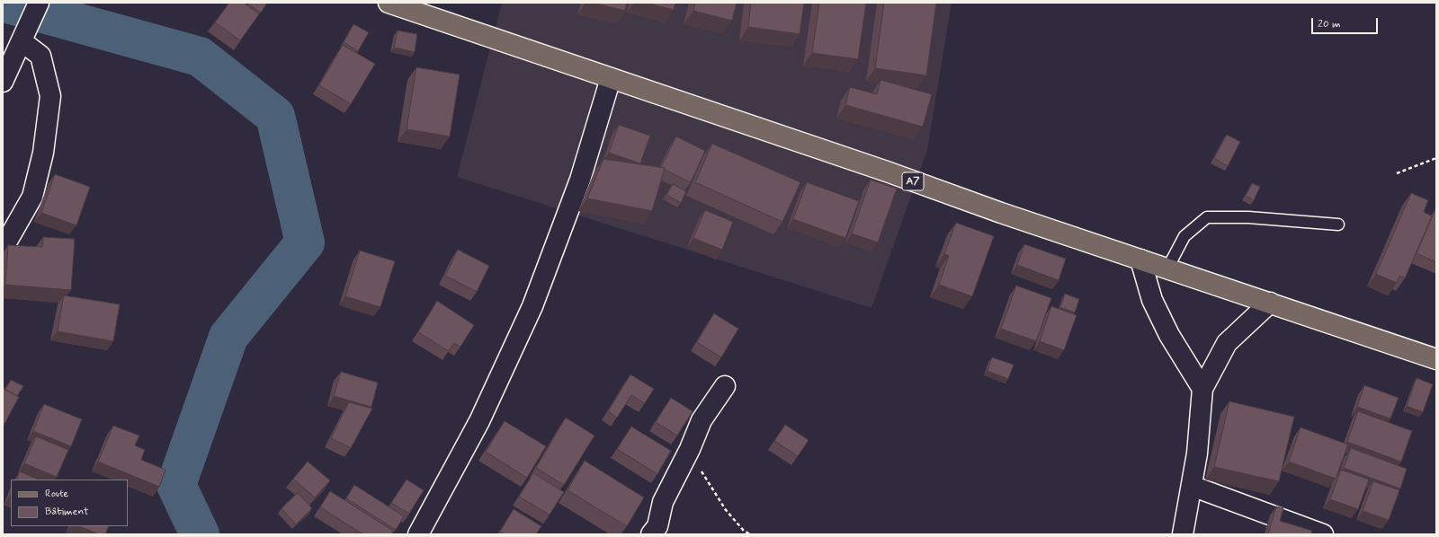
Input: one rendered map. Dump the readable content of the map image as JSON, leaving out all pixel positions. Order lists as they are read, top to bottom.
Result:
{
  "streets": {
    "main road": ["A7"]
  },
  "legend": ["Route", "Bâtiment"],
  "scale_bar": "20 m"
}
